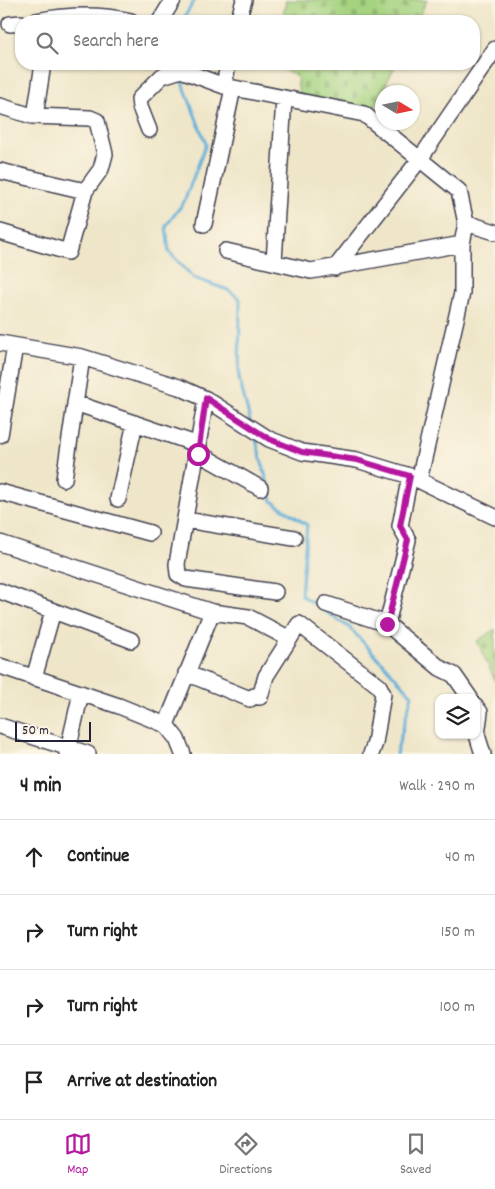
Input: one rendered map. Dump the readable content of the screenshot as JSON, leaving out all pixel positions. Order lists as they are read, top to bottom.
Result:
{
  "scale_bar": "50 m",
  "north": "right",
  "page": {
    "search": "Search here",
    "scale": "50 m",
    "heading": ["4 min", "Walk · 290 m"],
    "list": [
      ["Continue", "40 m"],
      ["Turn right", "150 m"],
      ["Turn right", "100 m"],
      "Arrive at destination"
    ],
    "nav": ["Map", "Directions", "Saved"]
  }
}
